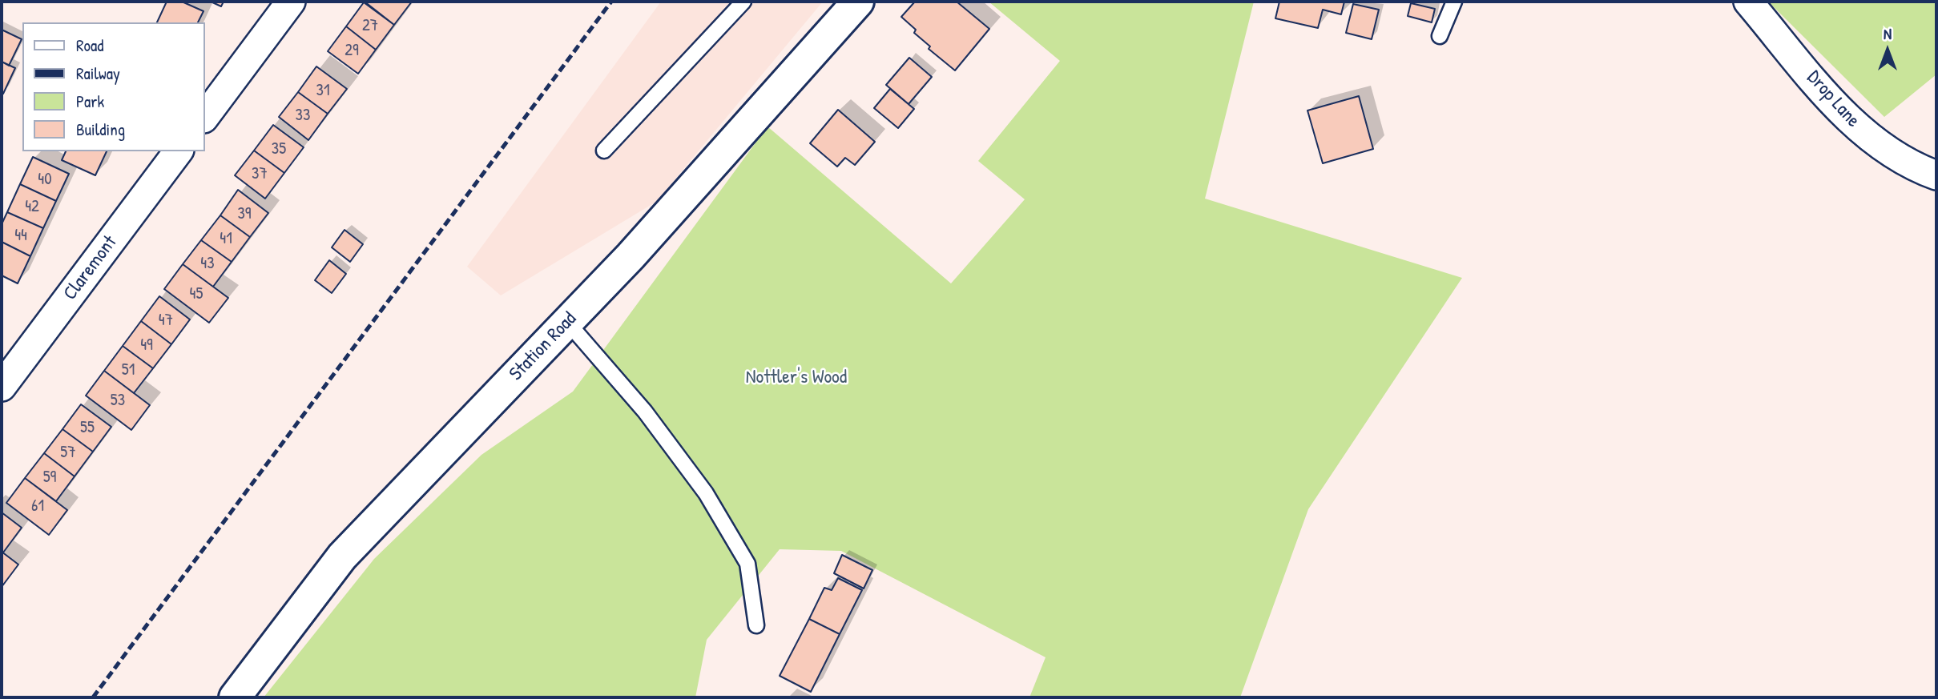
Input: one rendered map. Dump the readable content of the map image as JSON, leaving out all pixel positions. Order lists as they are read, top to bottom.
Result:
{
  "streets": {
    "street": ["Drop Lane", "Claremont", "Station Road"]
  },
  "parks": ["Nottler's Wood"],
  "house_numbers": [
    "27",
    "29",
    "31",
    "33",
    "35",
    "37",
    "40",
    "42",
    "39",
    "44",
    "41",
    "43",
    "45",
    "47",
    "49",
    "51",
    "53",
    "55",
    "57",
    "59",
    "61"
  ],
  "legend": [
    "Road",
    "Railway",
    "Park",
    "Building"
  ],
  "north": "top"
}
